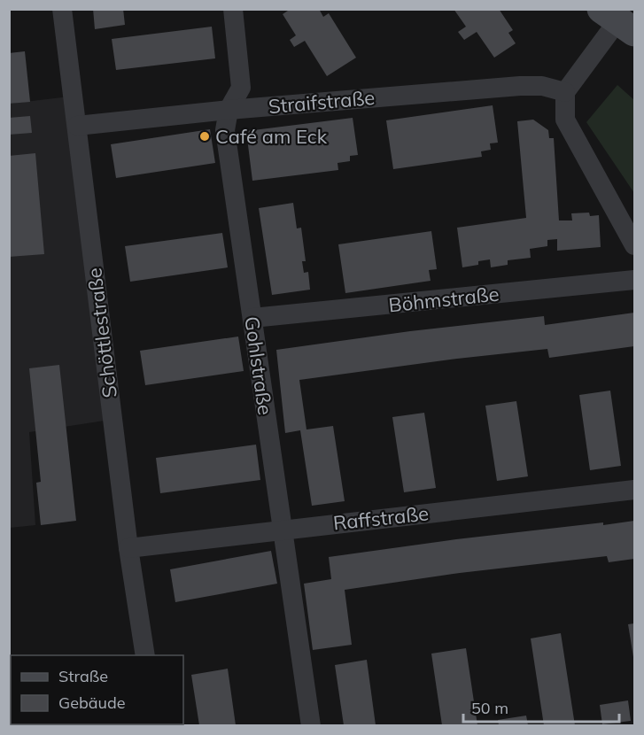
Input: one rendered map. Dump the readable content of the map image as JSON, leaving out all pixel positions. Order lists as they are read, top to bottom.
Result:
{
  "streets": {
    "street": [
      "Straifstraße",
      "Böhmstraße",
      "Schöttlestraße",
      "Gohlstraße",
      "Raffstraße"
    ]
  },
  "crossings": [
    ["Straifstraße", "Schöttlestraße"],
    ["Straifstraße", "Gohlstraße"],
    ["Böhmstraße", "Gohlstraße"],
    ["Schöttlestraße", "Raffstraße"],
    ["Gohlstraße", "Raffstraße"]
  ],
  "places": ["Café am Eck"],
  "legend": ["Straße", "Gebäude"],
  "scale_bar": "50 m"
}
